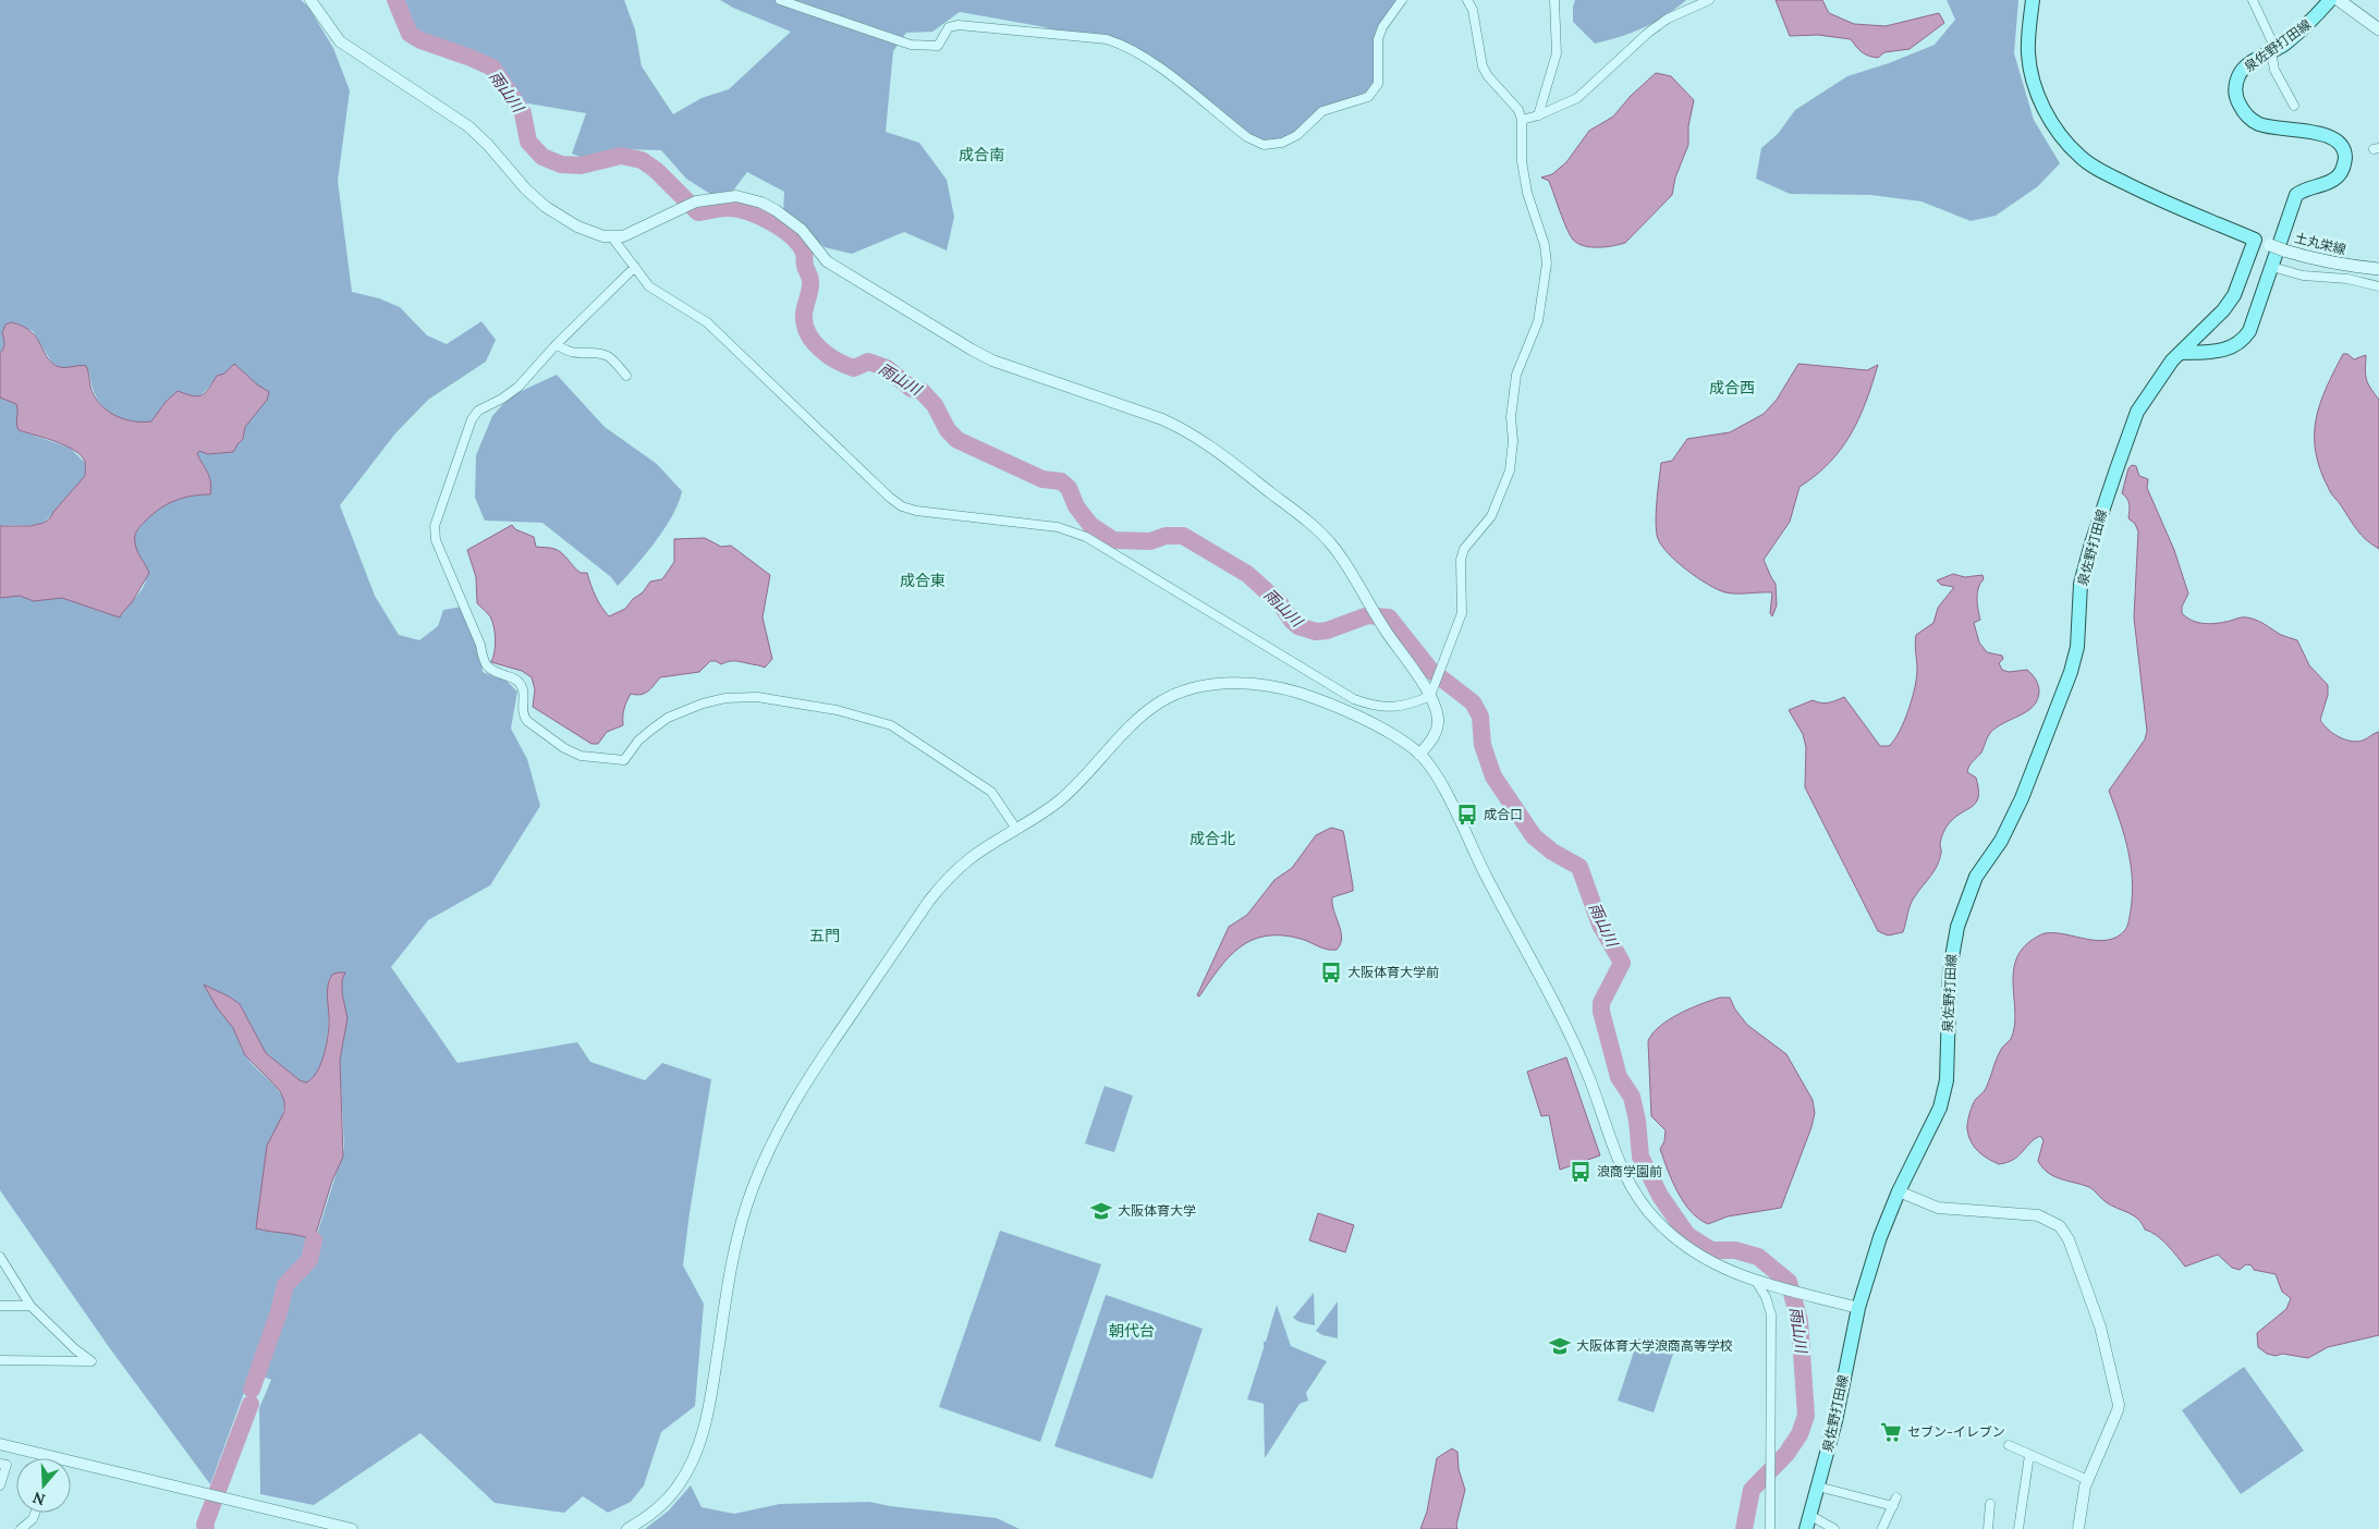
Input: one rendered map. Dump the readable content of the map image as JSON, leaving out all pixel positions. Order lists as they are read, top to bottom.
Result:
{
  "streets": {
    "main road": ["泉佐野打田線", "土丸栄線"]
  },
  "crossings": [
    ["泉佐野打田線", "土丸栄線"]
  ],
  "districts": [
    "成合南",
    "成合西",
    "成合東",
    "成合北",
    "五門",
    "朝代台"
  ],
  "water": ["雨山川"],
  "places": {
    "bus stop": ["成合口", "大阪体育大学前", "浪商学園前"],
    "school or university": ["大阪体育大学", "大阪体育大学浪商高等学校"],
    "supermarket": ["セブン-イレブン"]
  },
  "north": "bottom"
}
